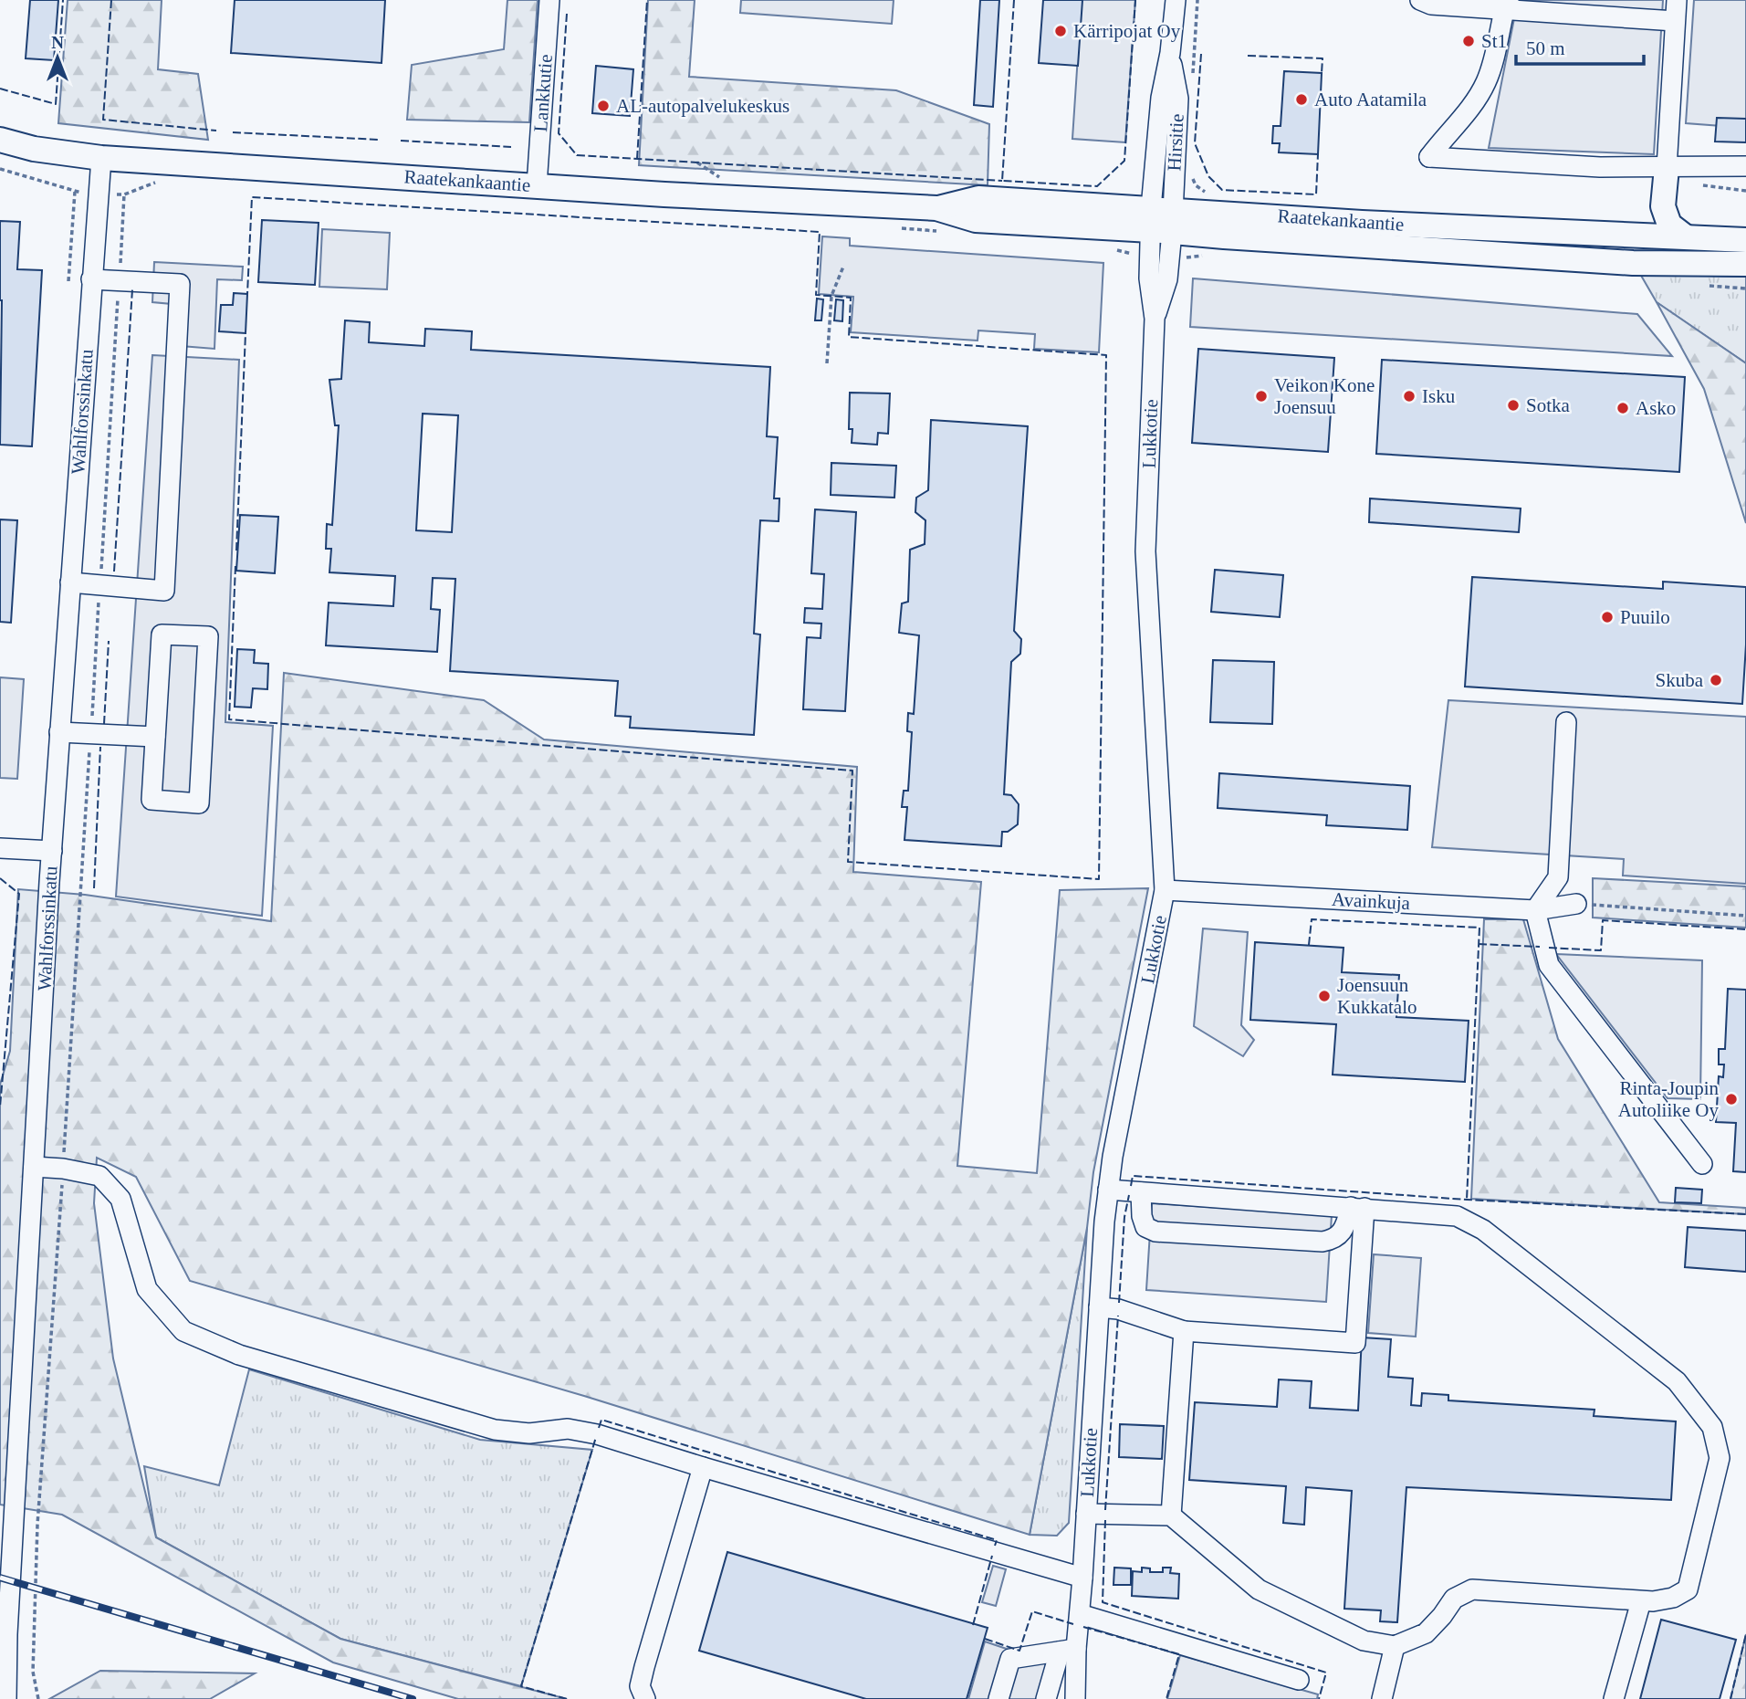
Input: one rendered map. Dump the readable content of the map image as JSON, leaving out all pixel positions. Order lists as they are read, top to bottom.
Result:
{
  "streets": {
    "main road": ["Raatekankaantie"],
    "street": [
      "Lankkutie",
      "Hirsitie",
      "Wahlforssinkatu",
      "Lukkotie",
      "Avainkuja"
    ]
  },
  "crossings": [
    ["Lankkutie", "Raatekankaantie"],
    ["Hirsitie", "Raatekankaantie"],
    ["Hirsitie", "Lukkotie"],
    ["Raatekankaantie", "Wahlforssinkatu"],
    ["Lukkotie", "Avainkuja"]
  ],
  "places": [
    "Kärripojat Oy",
    "St1",
    "Auto Aatamila",
    "AL-autopalvelukeskus",
    "Veikon Kone Joensuu",
    "Isku",
    "Sotka",
    "Asko",
    "Puuilo",
    "Skuba",
    "Joensuun Kukkatalo",
    "Rinta-Joupin Autoliike Oy"
  ],
  "scale_bar": "50 m",
  "north": "top"
}
